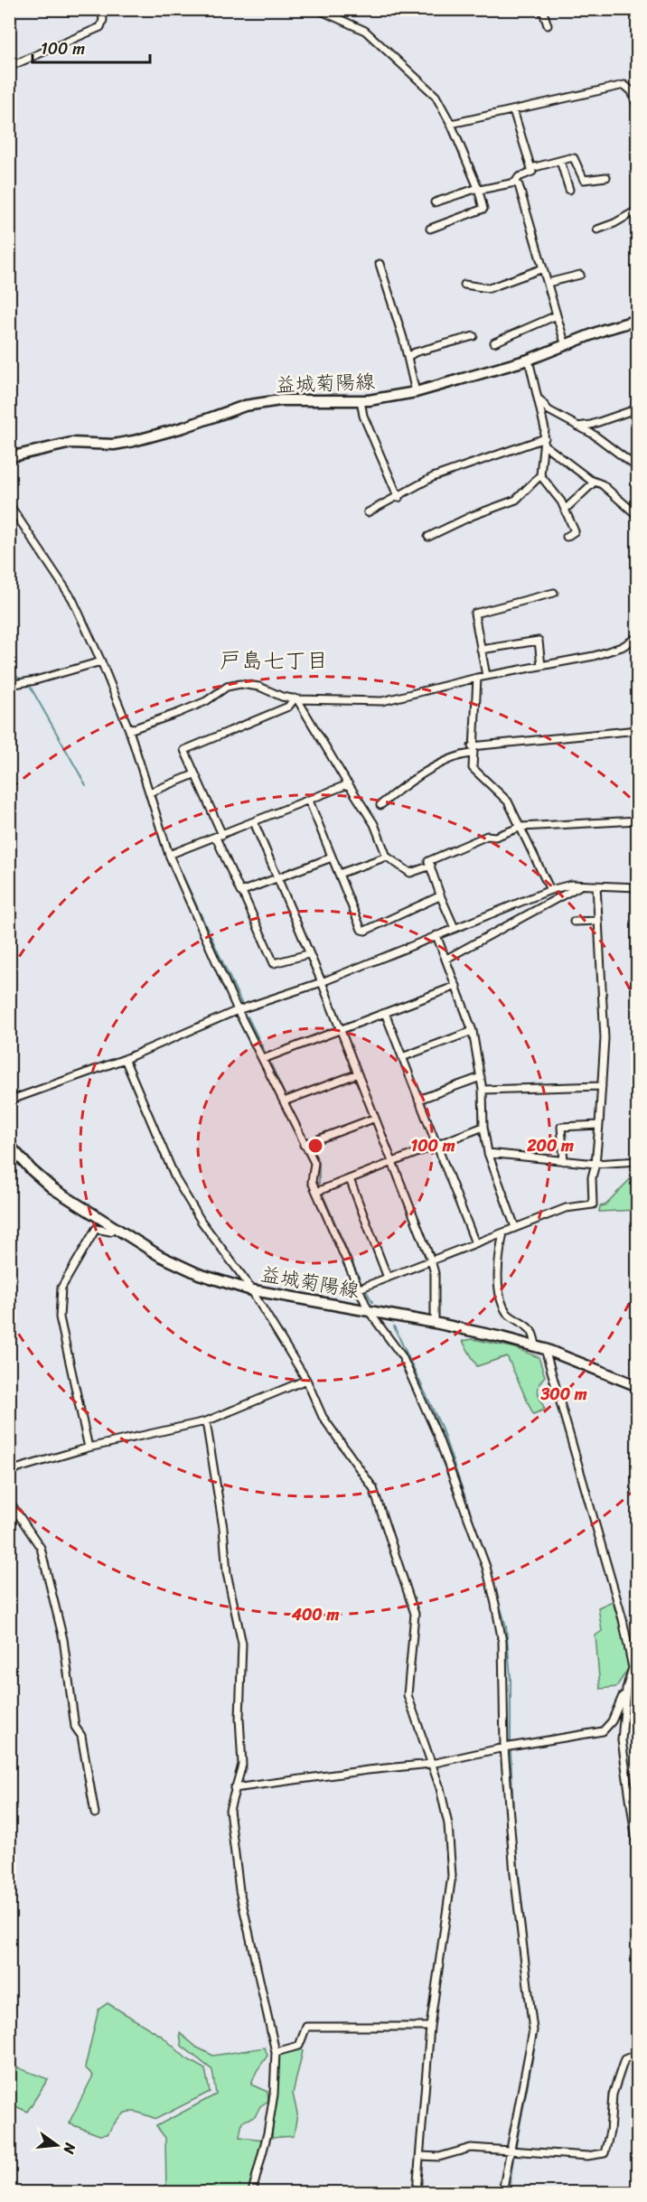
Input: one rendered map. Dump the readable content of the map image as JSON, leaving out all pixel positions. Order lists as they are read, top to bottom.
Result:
{
  "streets": {
    "main road": ["益城菊陽線"]
  },
  "districts": ["戸島七丁目"],
  "scale_bar": "100 m",
  "north": "right",
  "rings": [
    "100 m",
    "200 m",
    "300 m",
    "400 m"
  ]
}
